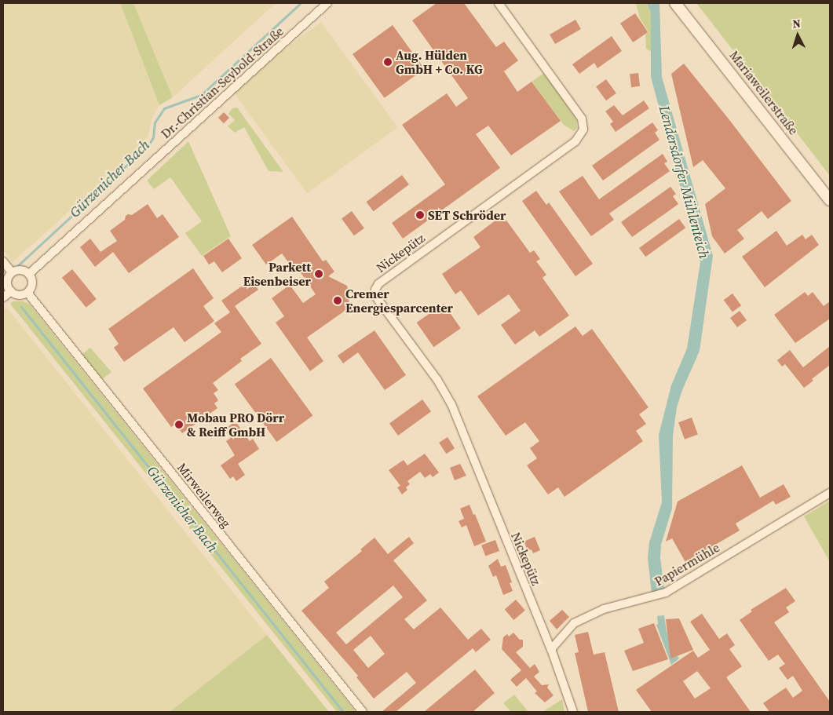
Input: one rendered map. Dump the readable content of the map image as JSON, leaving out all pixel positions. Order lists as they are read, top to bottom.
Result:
{
  "streets": {
    "main road": ["Mariaweilerstraße"],
    "street": [
      "Dr.-Christian-Seybold-Straße",
      "Nickepütz",
      "Mirweilerweg",
      "Papiermühle"
    ]
  },
  "crossings": [
    ["Dr.-Christian-Seybold-Straße", "Mirweilerweg"],
    ["Nickepütz", "Papiermühle"]
  ],
  "water": ["Gürzenicher Bach", "Lendersdorfer Mühlenteich"],
  "places": [
    "Aug. Hülden GmbH + Co. KG",
    "SET Schröder",
    "Parkett Eisenbeiser",
    "Cremer Energiesparcenter",
    "Mobau PRO Dörr & Reiff GmbH"
  ],
  "north": "top"
}
